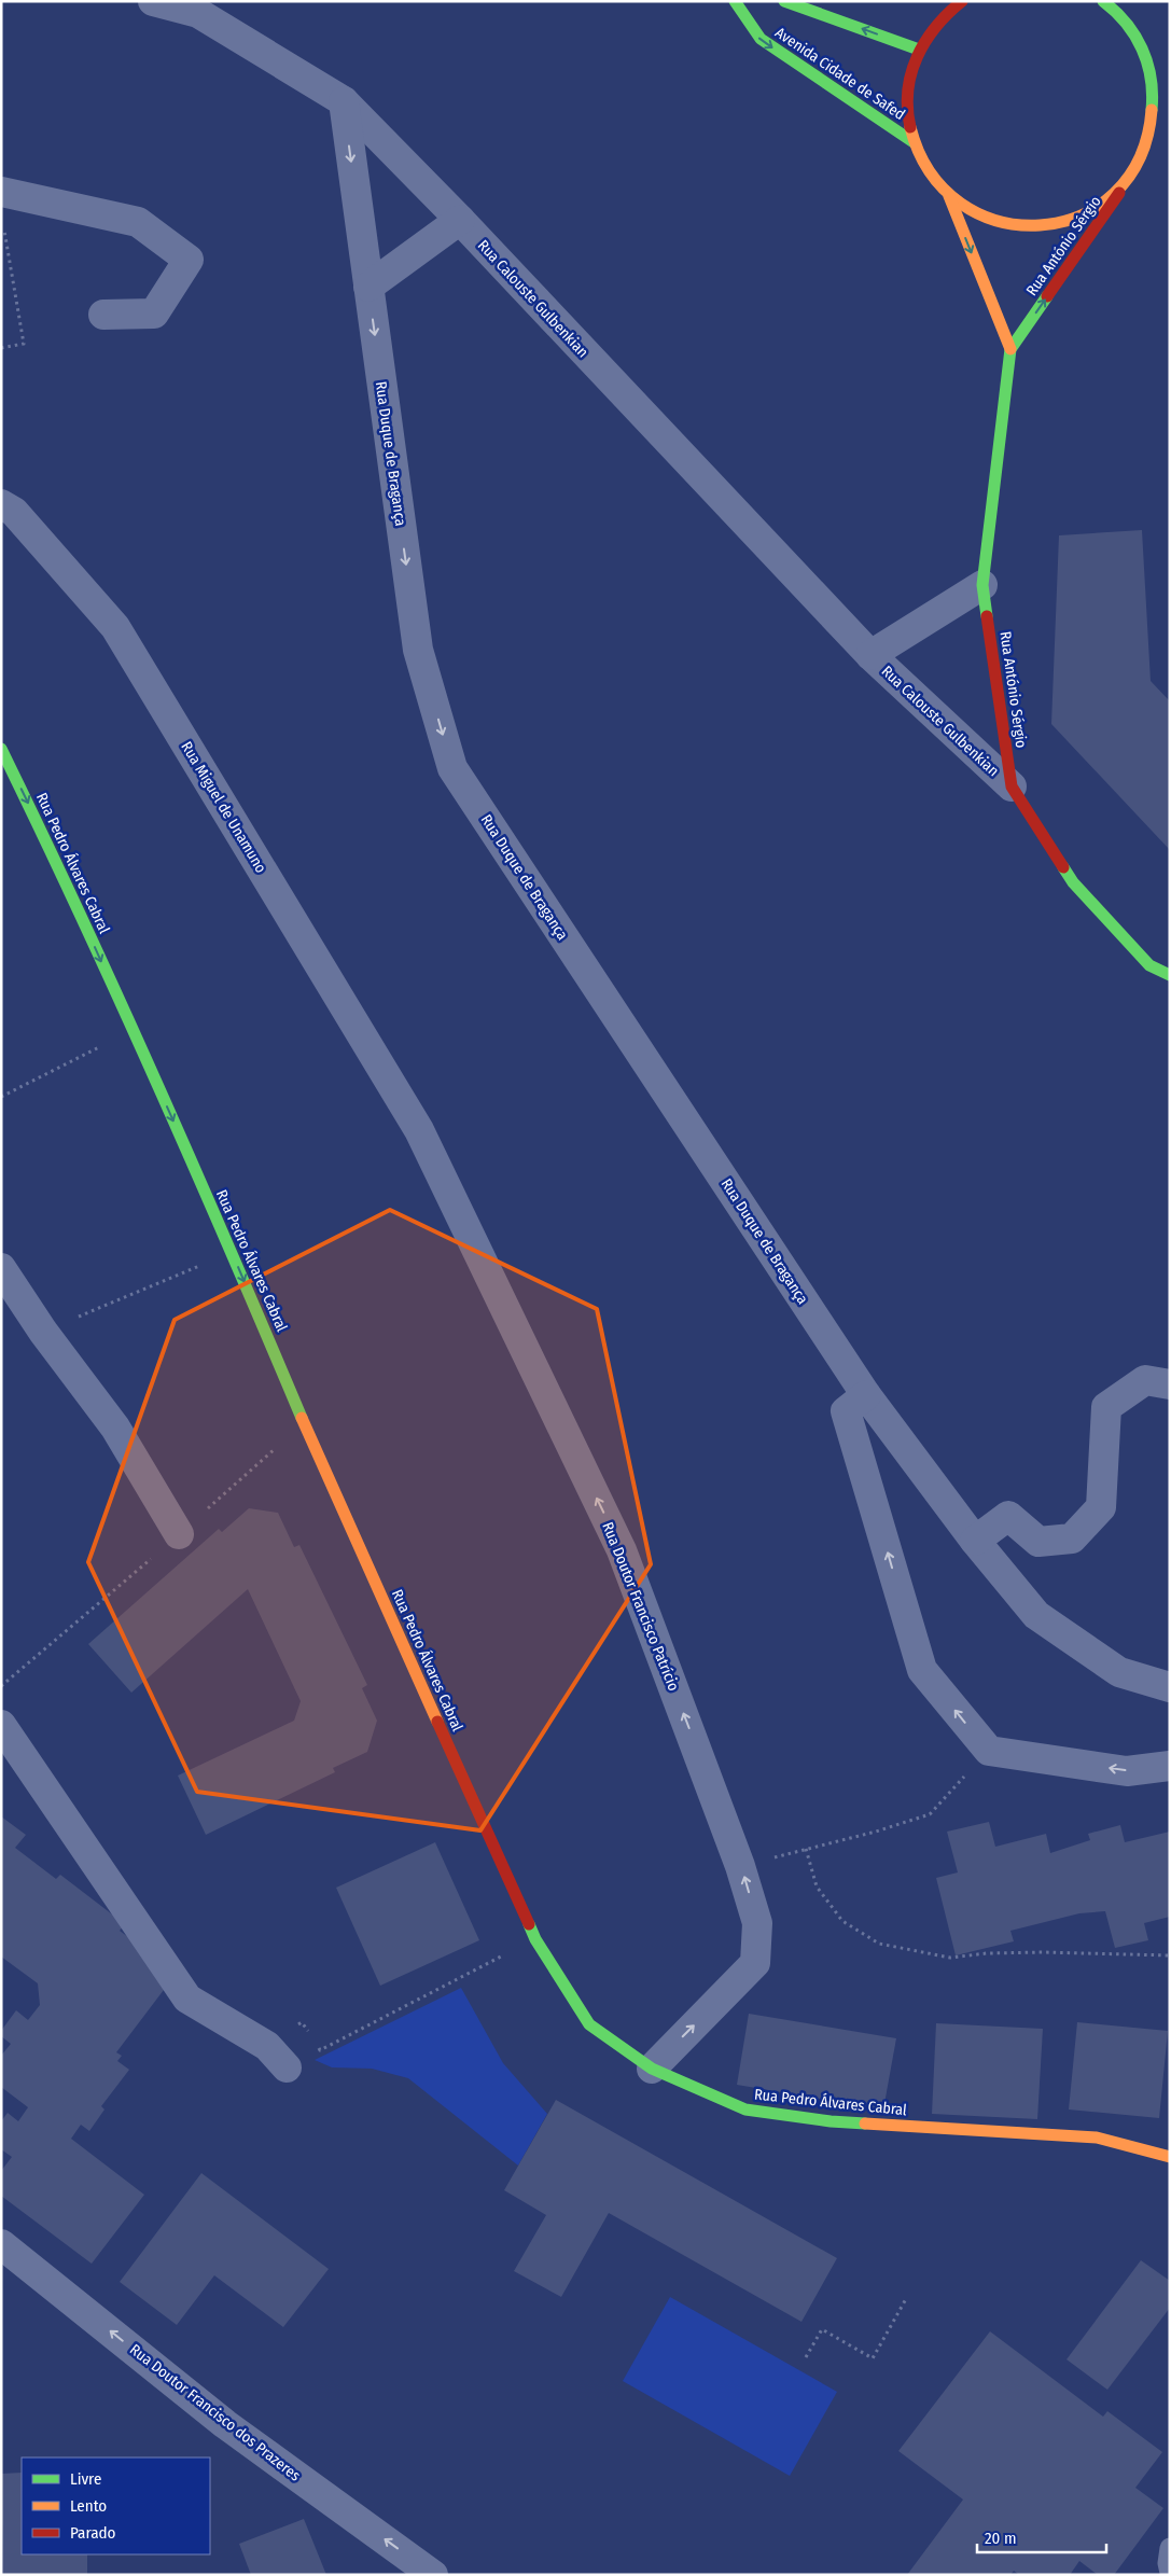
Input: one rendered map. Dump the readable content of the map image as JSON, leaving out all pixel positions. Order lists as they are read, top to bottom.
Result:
{
  "streets": {
    "street": [
      "Avenida Cidade de Safed",
      "Rua António Sérgio",
      "Rua Calouste Gulbenkian",
      "Rua Duque de Bragança",
      "Rua Miguel de Unamuno",
      "Rua Pedro Álvares Cabral",
      "Rua Doutor Francisco Patrício",
      "Rua Doutor Francisco dos Prazeres"
    ]
  },
  "crossings": [
    ["Rua António Sérgio", "Rua Calouste Gulbenkian"],
    ["Rua Calouste Gulbenkian", "Rua Duque de Bragança"],
    ["Rua Miguel de Unamuno", "Rua Doutor Francisco Patrício"],
    ["Rua Pedro Álvares Cabral", "Rua Doutor Francisco Patrício"]
  ],
  "one_way": ["Rua Duque de Bragança", "Rua Pedro Álvares Cabral", "Rua Doutor Francisco dos Prazeres"],
  "legend": ["Livre", "Lento", "Parado"],
  "scale_bar": "20 m"
}
